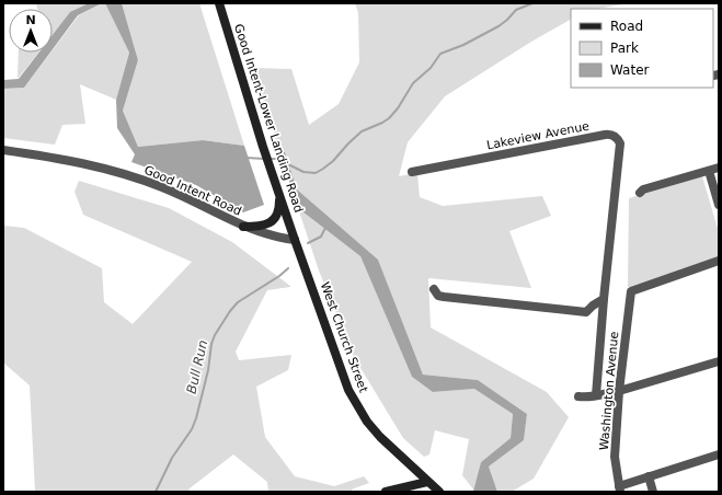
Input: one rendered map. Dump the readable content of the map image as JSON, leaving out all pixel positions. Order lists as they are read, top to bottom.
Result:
{
  "streets": {
    "main road": ["Good Intent-Lower Landing Road", "West Church Street"],
    "street": ["Lakeview Avenue", "Good Intent Road", "Washington Avenue"]
  },
  "crossings": [
    ["Good Intent-Lower Landing Road", "Good Intent Road"],
    ["Good Intent-Lower Landing Road", "West Church Street"],
    ["Lakeview Avenue", "Washington Avenue"],
    ["Good Intent Road", "West Church Street"]
  ],
  "water": ["Bull Run"],
  "legend": ["Road", "Park", "Water"],
  "north": "top"
}
